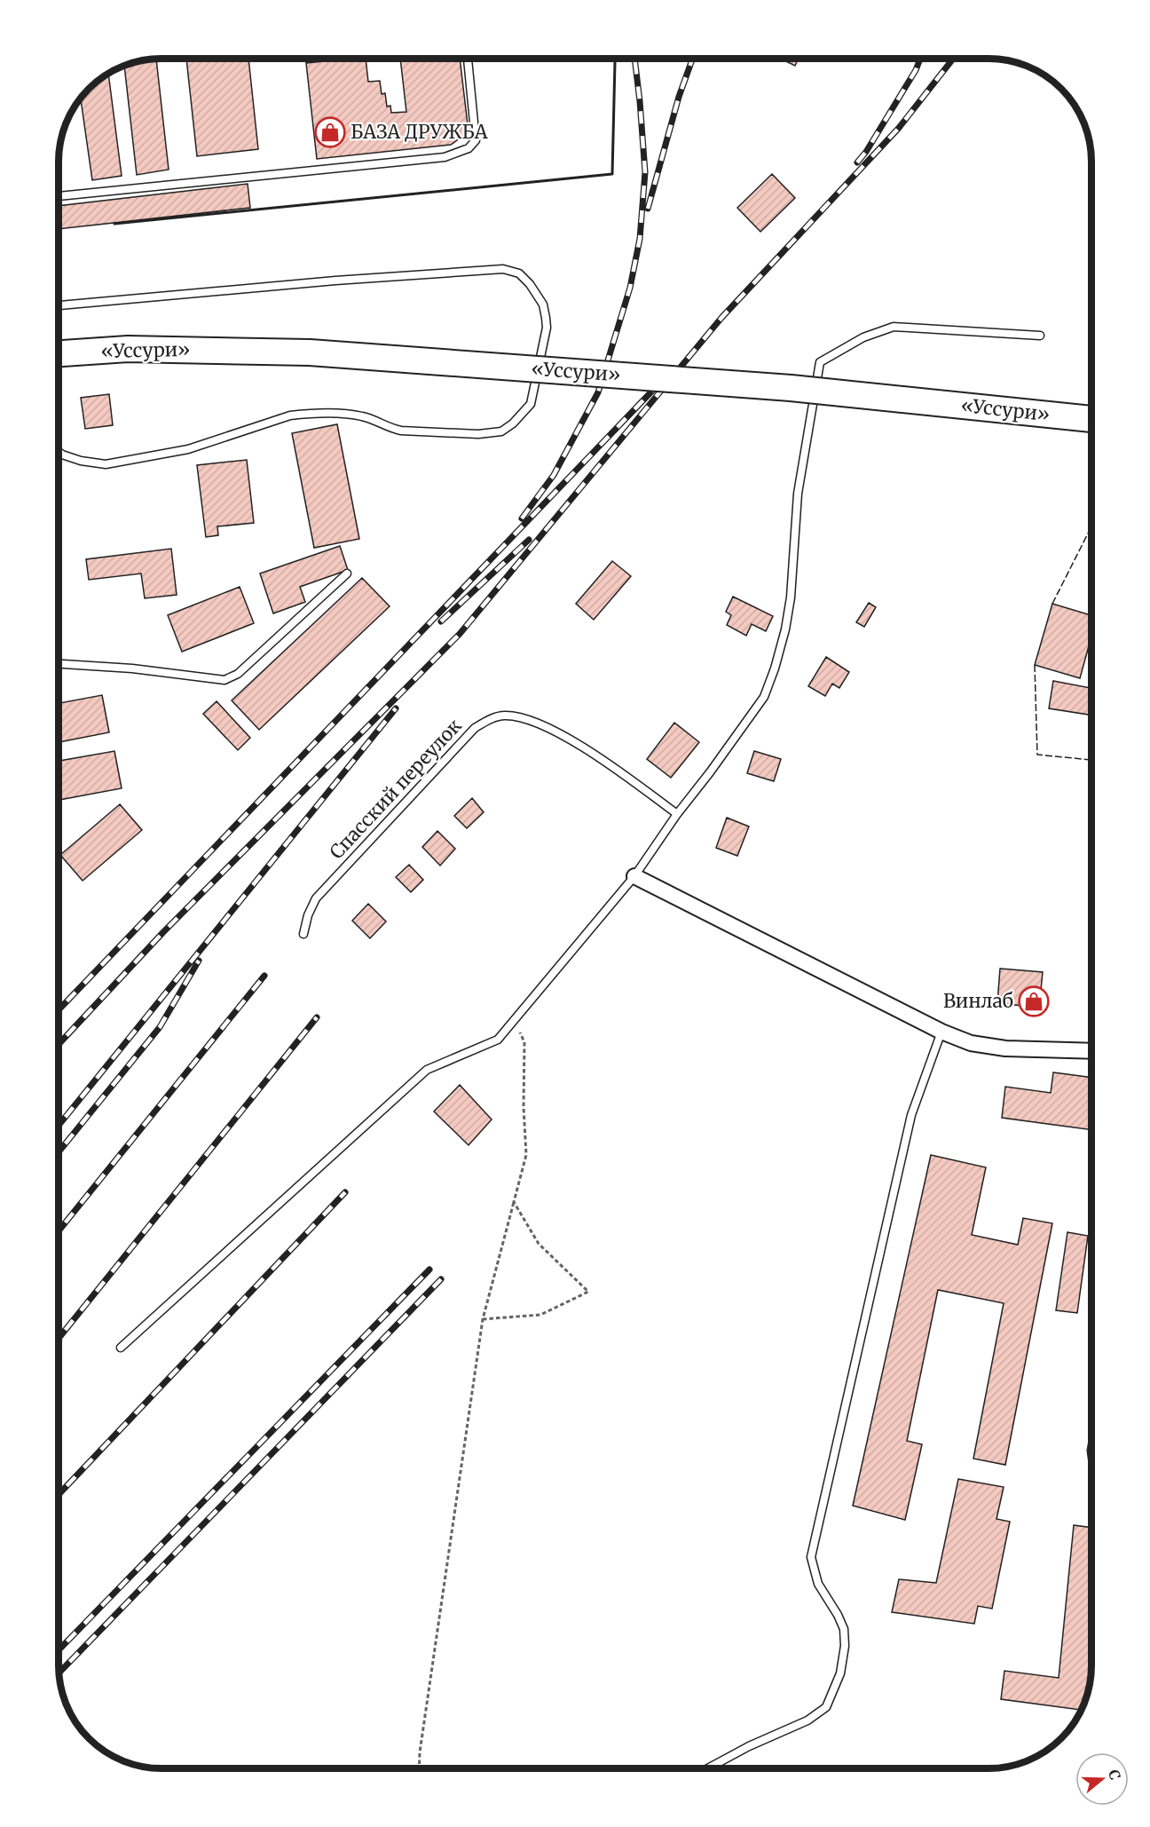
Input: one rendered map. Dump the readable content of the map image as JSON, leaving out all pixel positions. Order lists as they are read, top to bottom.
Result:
{
  "streets": {
    "highway": ["«Уссури»"],
    "lane": ["Спасский переулок"]
  },
  "places": {
    "shop": ["БАЗА ДРУЖБА", "Винлаб"]
  },
  "north": "right"
}
